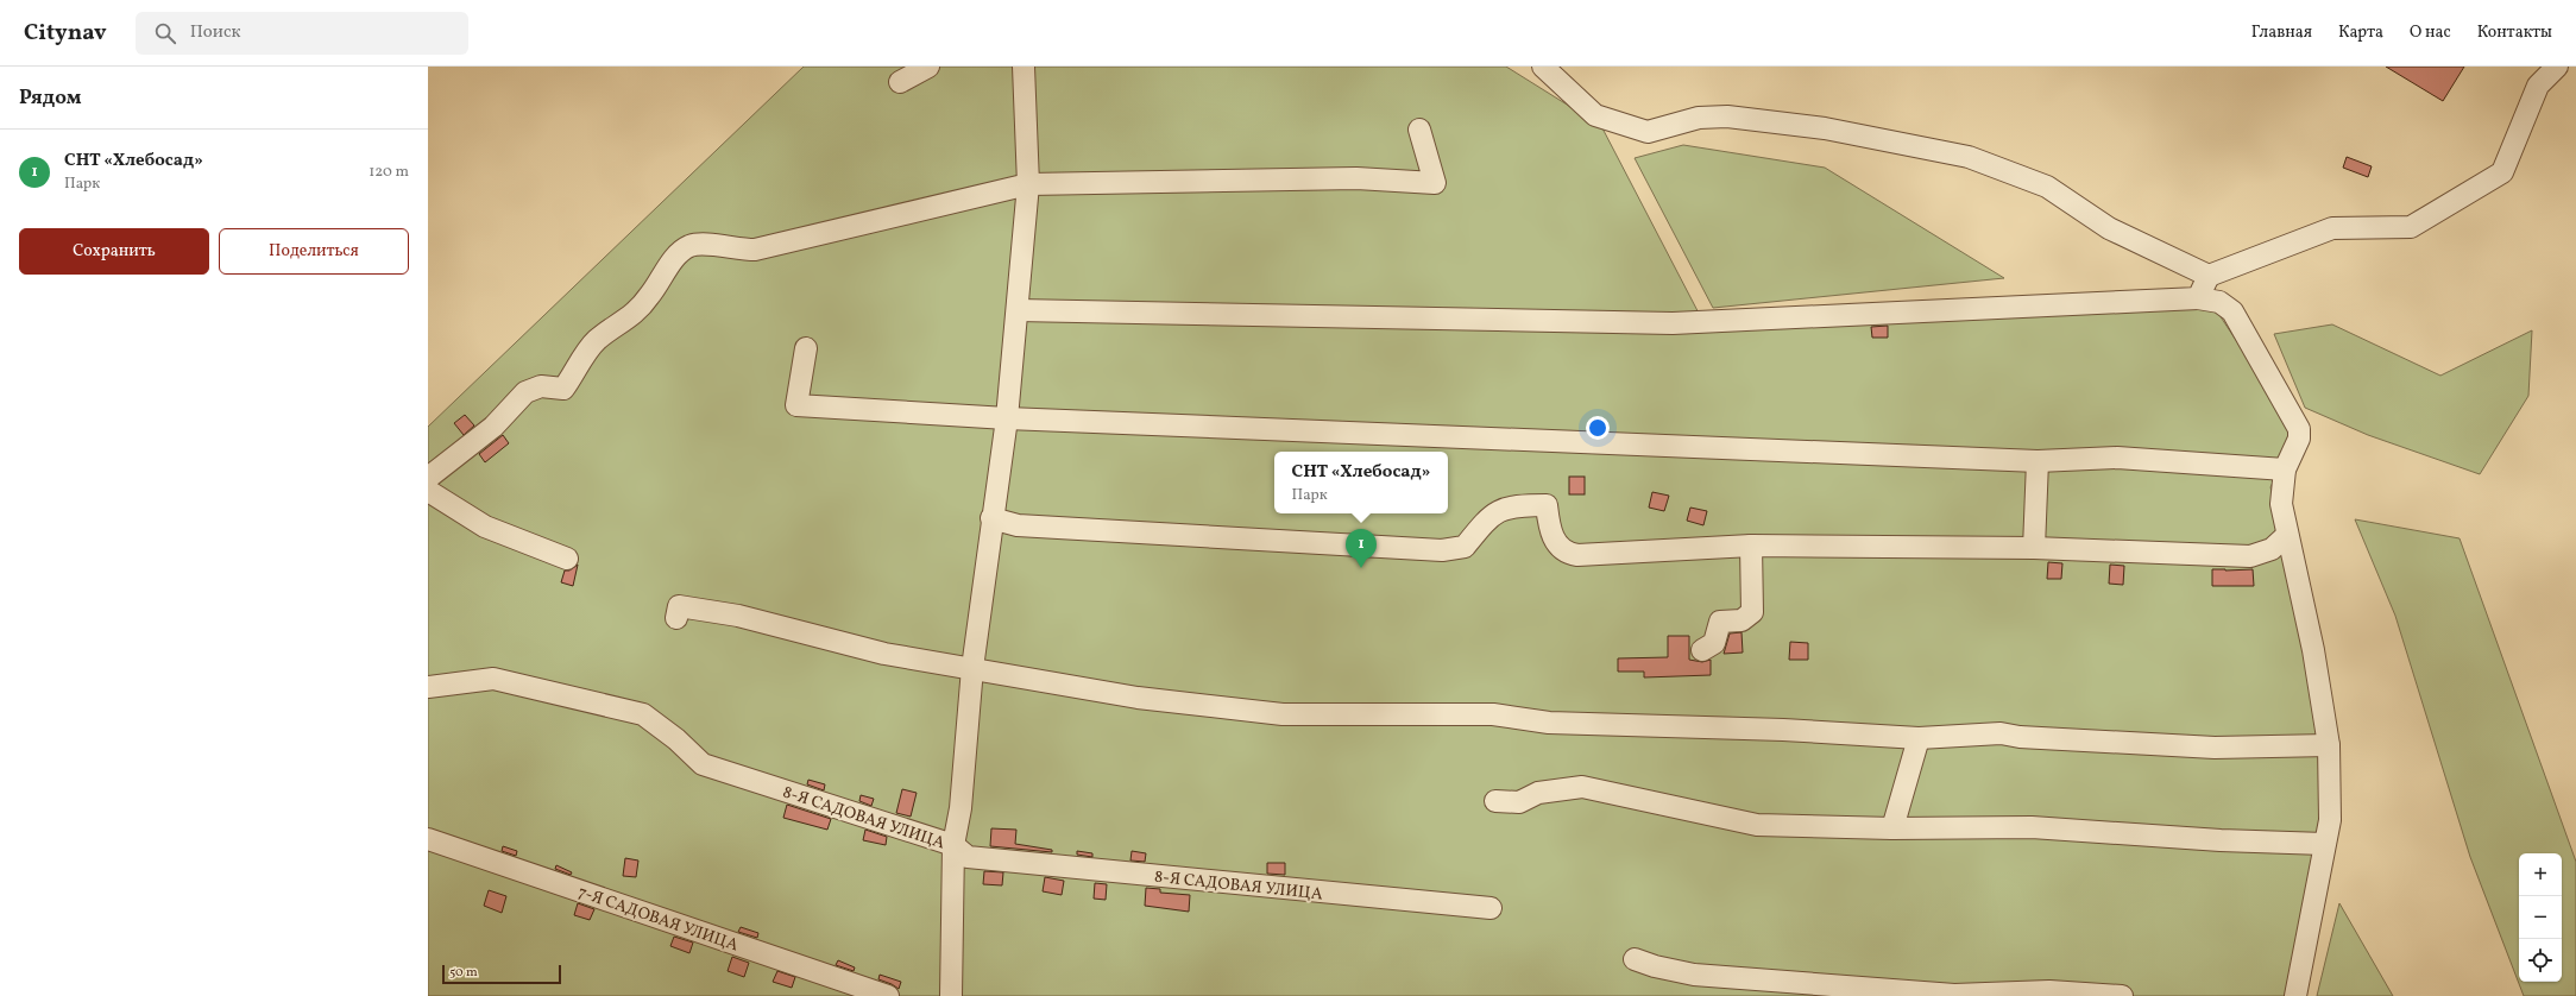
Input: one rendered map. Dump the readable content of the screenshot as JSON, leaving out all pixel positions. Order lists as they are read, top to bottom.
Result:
{
  "streets": {
    "lane": ["8-Я САДОВАЯ УЛИЦА", "7-Я САДОВАЯ УЛИЦА"]
  },
  "scale_bar": "50 m",
  "page": {
    "header": "Citynav",
    "search": "Поиск",
    "nav": [
      "Главная",
      "Карта",
      "О нас",
      "Контакты"
    ],
    "heading": "Рядом",
    "list": [
      {
        "mark": "1",
        "name": "СНТ «Хлебосад»",
        "note": "Парк",
        "value": "120 m"
      }
    ],
    "buttons": ["Сохранить", "Поделиться"],
    "popup": ["СНТ «Хлебосад»", "Парк"],
    "pins": "1",
    "map_buttons": ["+", "−"],
    "scale": "50 m"
  }
}
